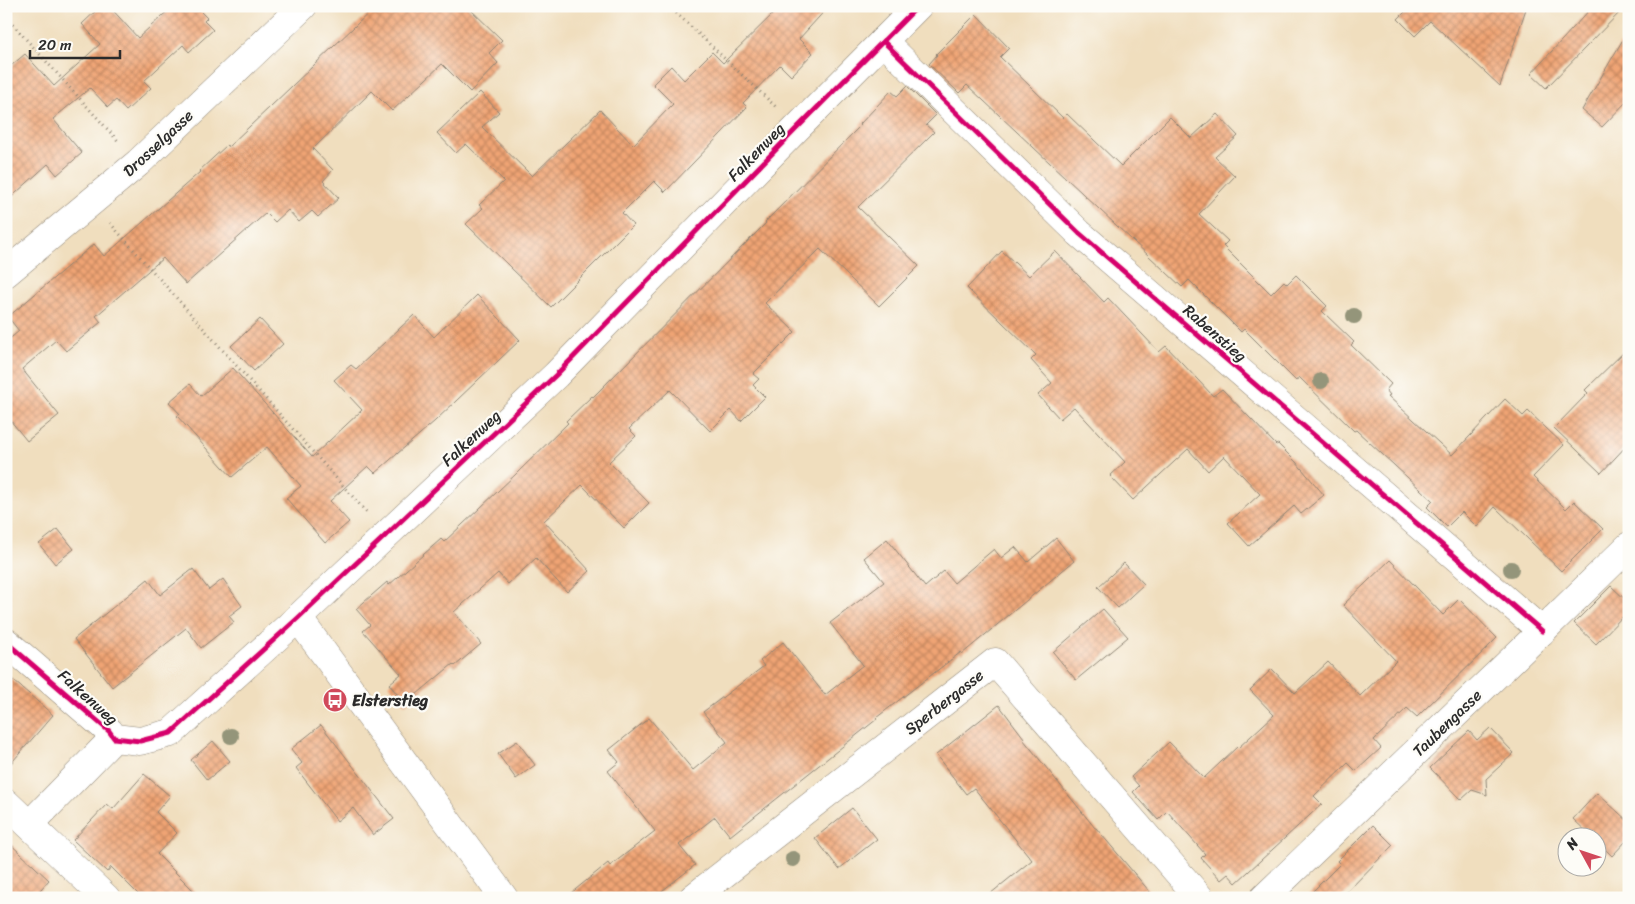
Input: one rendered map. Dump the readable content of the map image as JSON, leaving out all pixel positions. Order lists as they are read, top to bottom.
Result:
{
  "streets": {
    "street": [
      "Drosselgasse",
      "Falkenweg",
      "Rabenstieg",
      "Sperbergasse",
      "Taubengasse"
    ]
  },
  "crossings": [
    ["Falkenweg", "Rabenstieg"],
    ["Rabenstieg", "Taubengasse"]
  ],
  "places": {
    "bus stop": ["Elsterstieg"]
  },
  "scale_bar": "20 m",
  "north": "top left"
}
